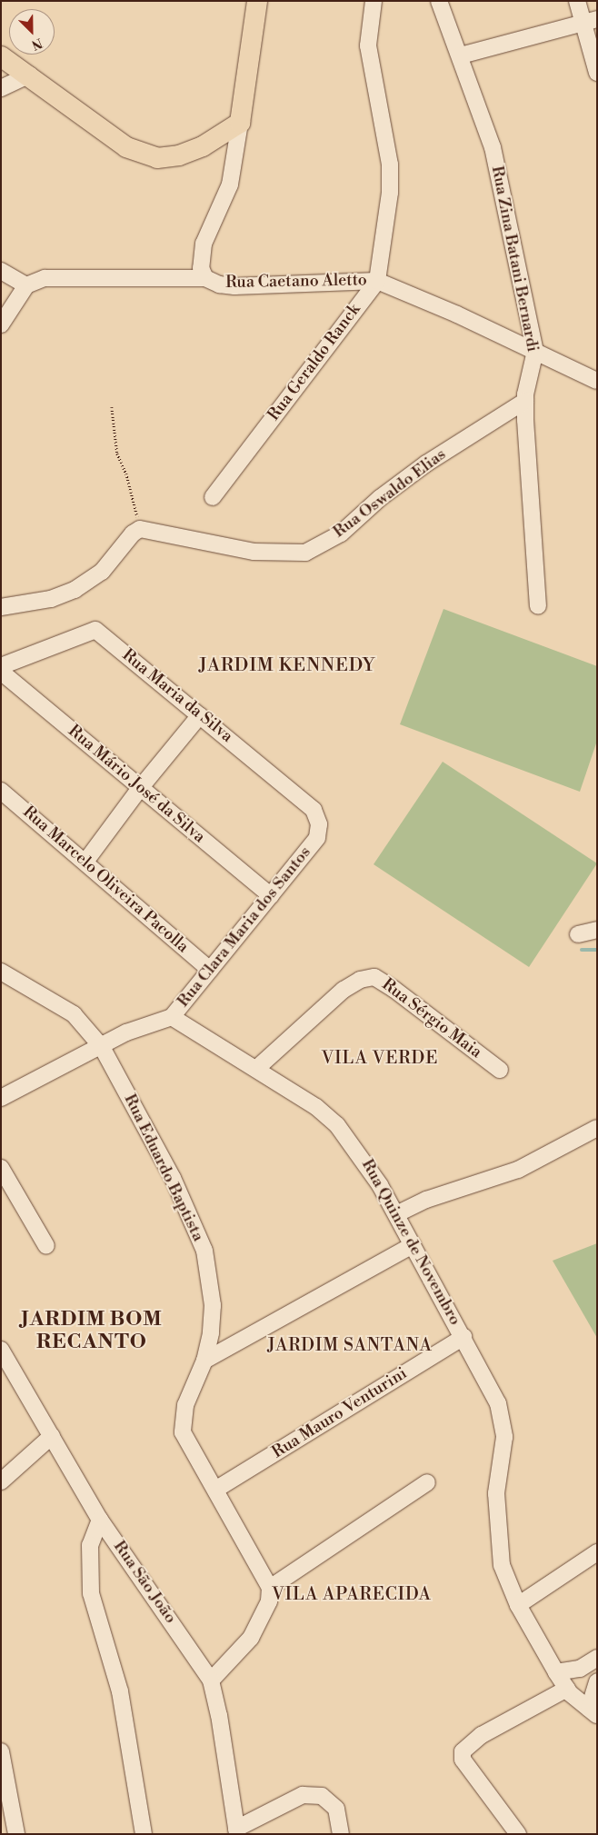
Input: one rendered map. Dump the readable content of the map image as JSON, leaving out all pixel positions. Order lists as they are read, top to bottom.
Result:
{
  "streets": {
    "main road": ["Rua Caetano Aletto"],
    "street": [
      "Rua Zina Batani Bernardi",
      "Rua Geraldo Ranck",
      "Rua Oswaldo Elias",
      "Rua Maria da Silva",
      "Rua Mário José da Silva",
      "Rua Marcelo Oliveira Pacolla",
      "Rua Clara Maria dos Santos",
      "Rua Sérgio Maia",
      "Rua Eduardo Baptista",
      "Rua Quinze de Novembro",
      "Rua Mauro Venturini",
      "Rua São João"
    ]
  },
  "crossings": [
    ["Rua Zina Batani Bernardi", "Rua Caetano Aletto"],
    ["Rua Zina Batani Bernardi", "Rua Oswaldo Elias"],
    ["Rua Caetano Aletto", "Rua Geraldo Ranck"],
    ["Rua Maria da Silva", "Rua Clara Maria dos Santos"],
    ["Rua Mário José da Silva", "Rua Clara Maria dos Santos"],
    ["Rua Marcelo Oliveira Pacolla", "Rua Clara Maria dos Santos"],
    ["Rua Clara Maria dos Santos", "Rua Quinze de Novembro"],
    ["Rua Sérgio Maia", "Rua Quinze de Novembro"],
    ["Rua Eduardo Baptista", "Rua Mauro Venturini"],
    ["Rua Quinze de Novembro", "Rua Mauro Venturini"]
  ],
  "districts": [
    "JARDIM KENNEDY",
    "VILA VERDE",
    "JARDIM BOM RECANTO",
    "JARDIM SANTANA",
    "VILA APARECIDA"
  ],
  "north": "bottom right"
}
